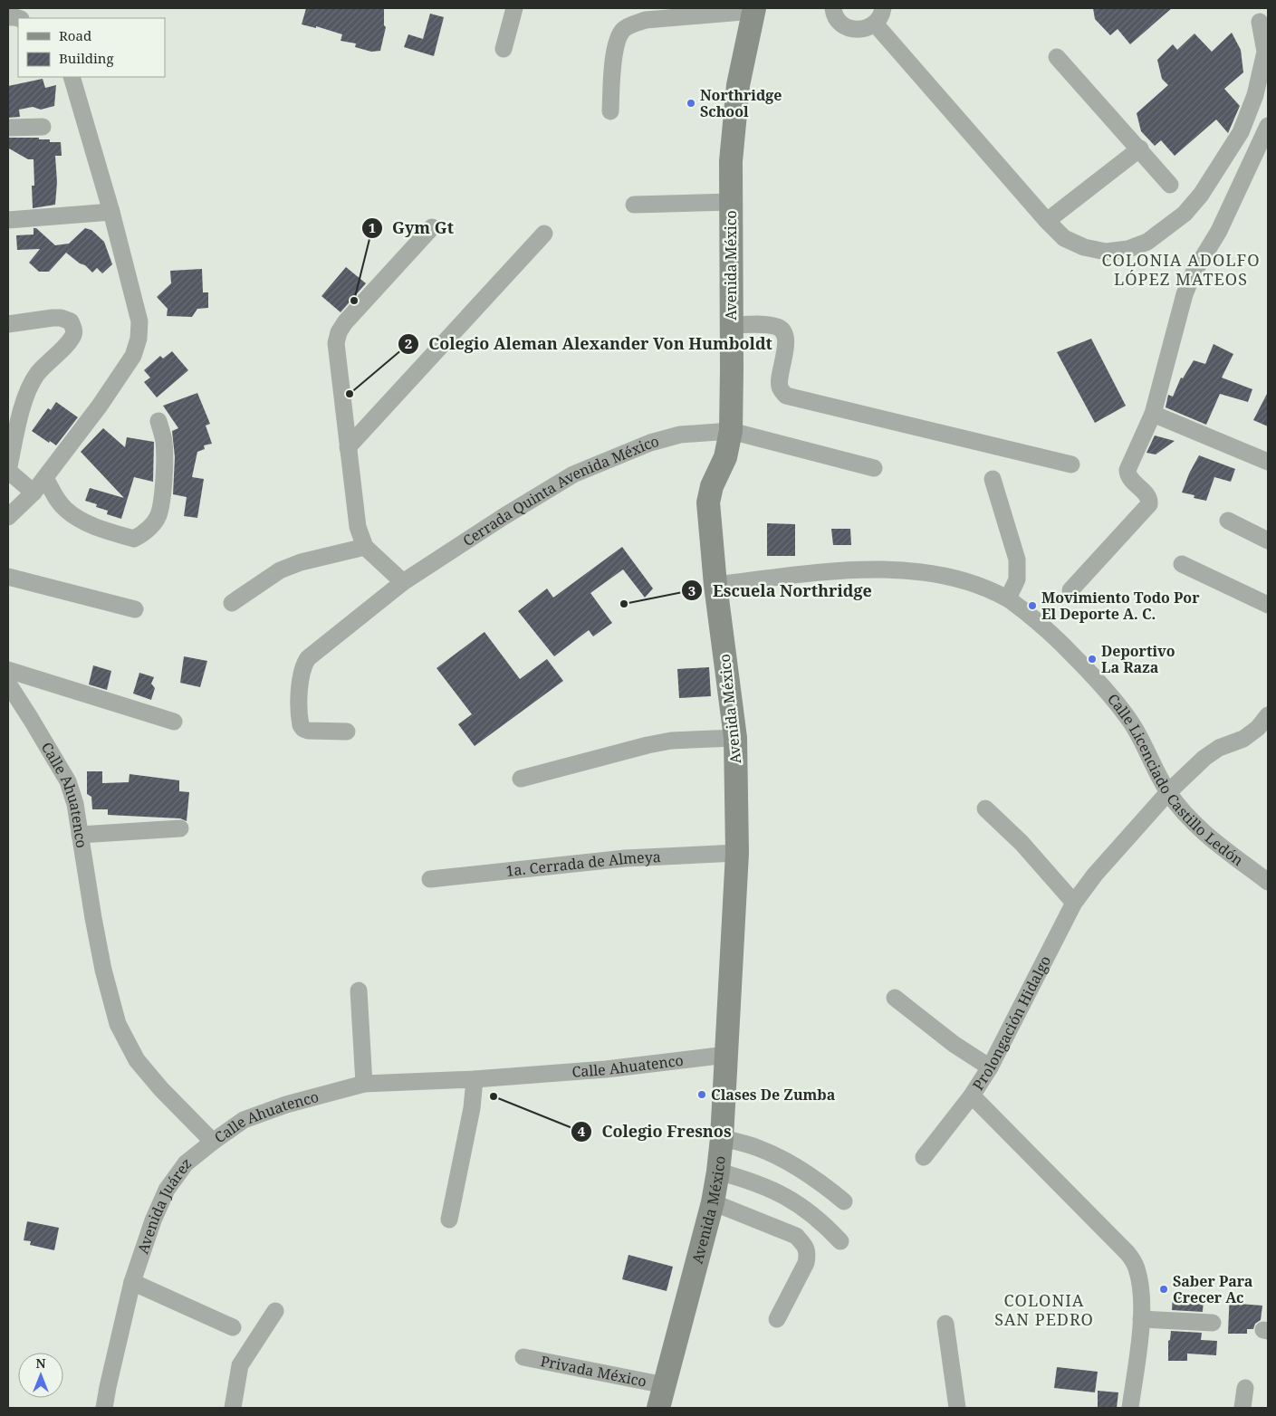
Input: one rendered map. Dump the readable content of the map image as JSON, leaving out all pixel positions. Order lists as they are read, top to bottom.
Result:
{
  "streets": {
    "main road": ["Avenida México"],
    "street": [
      "Cerrada Quinta Avenida México",
      "Calle Licenciado Castillo Ledón",
      "Calle Ahuatenco",
      "1a. Cerrada de Almeya",
      "Prolongación Hidalgo",
      "Avenida Juárez",
      "Privada México"
    ]
  },
  "crossings": [
    ["Avenida México", "Cerrada Quinta Avenida México"],
    ["Avenida México", "Calle Licenciado Castillo Ledón"],
    ["Avenida México", "Calle Ahuatenco"],
    ["Avenida México", "1a. Cerrada de Almeya"],
    ["Avenida México", "Privada México"],
    ["Calle Licenciado Castillo Ledón", "Prolongación Hidalgo"],
    ["Calle Ahuatenco", "Avenida Juárez"]
  ],
  "districts": ["COLONIA ADOLFO LÓPEZ MATEOS", "COLONIA SAN PEDRO"],
  "places": [
    "Northridge School",
    "Gym Gt",
    "Colegio Aleman Alexander Von Humboldt",
    "Escuela Northridge",
    "Movimiento Todo Por El Deporte A. C.",
    "Deportivo La Raza",
    "Clases De Zumba",
    "Colegio Fresnos",
    "Saber Para Crecer Ac"
  ],
  "legend": ["Road", "Building"],
  "north": "top"
}
